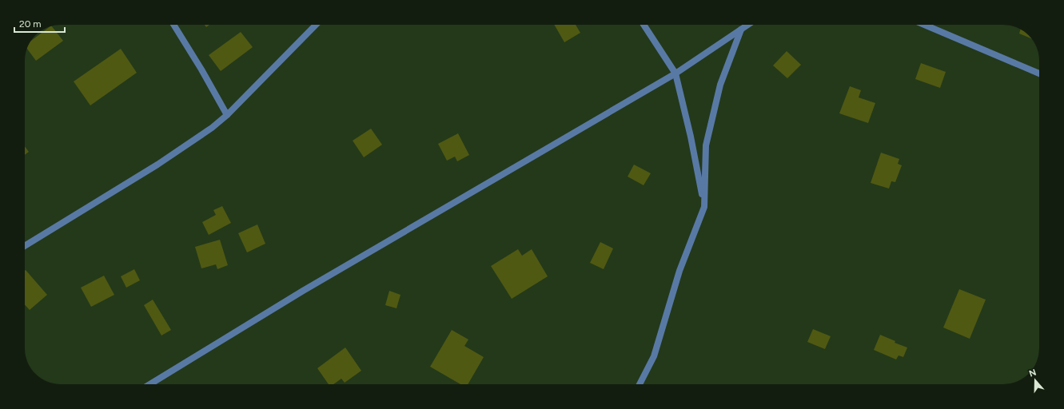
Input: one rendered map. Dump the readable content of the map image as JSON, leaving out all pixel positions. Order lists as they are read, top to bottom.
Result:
{
  "scale_bar": "20 m",
  "north": "top"
}
